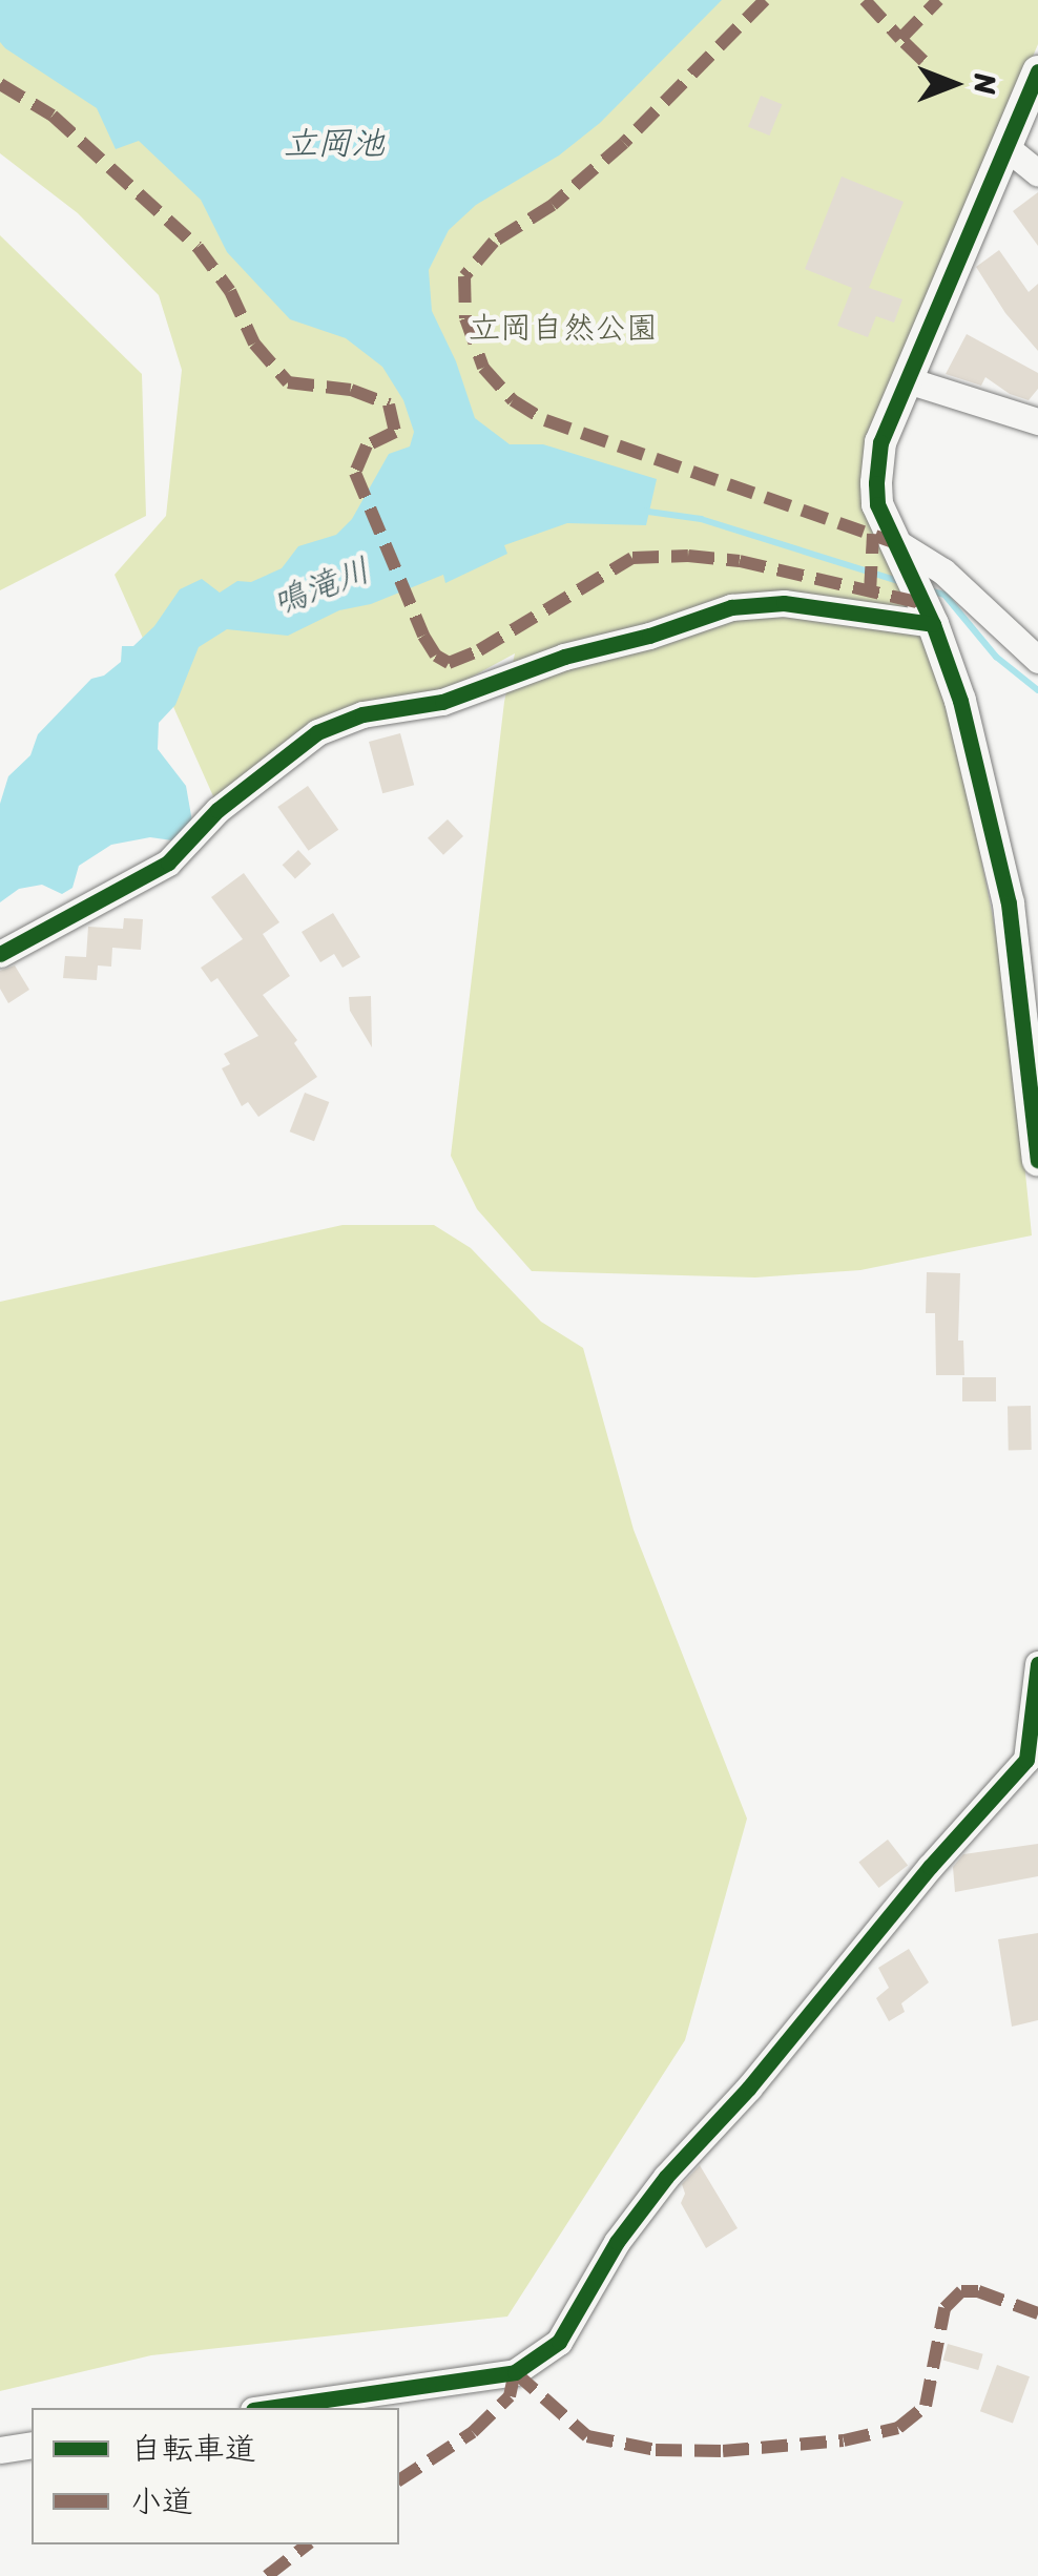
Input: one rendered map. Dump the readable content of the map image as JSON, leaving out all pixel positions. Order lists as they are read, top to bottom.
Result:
{
  "water": ["立岡池", "鳴滝川"],
  "parks": ["立岡自然公園"],
  "legend": ["自転車道", "小道"],
  "north": "right"
}
